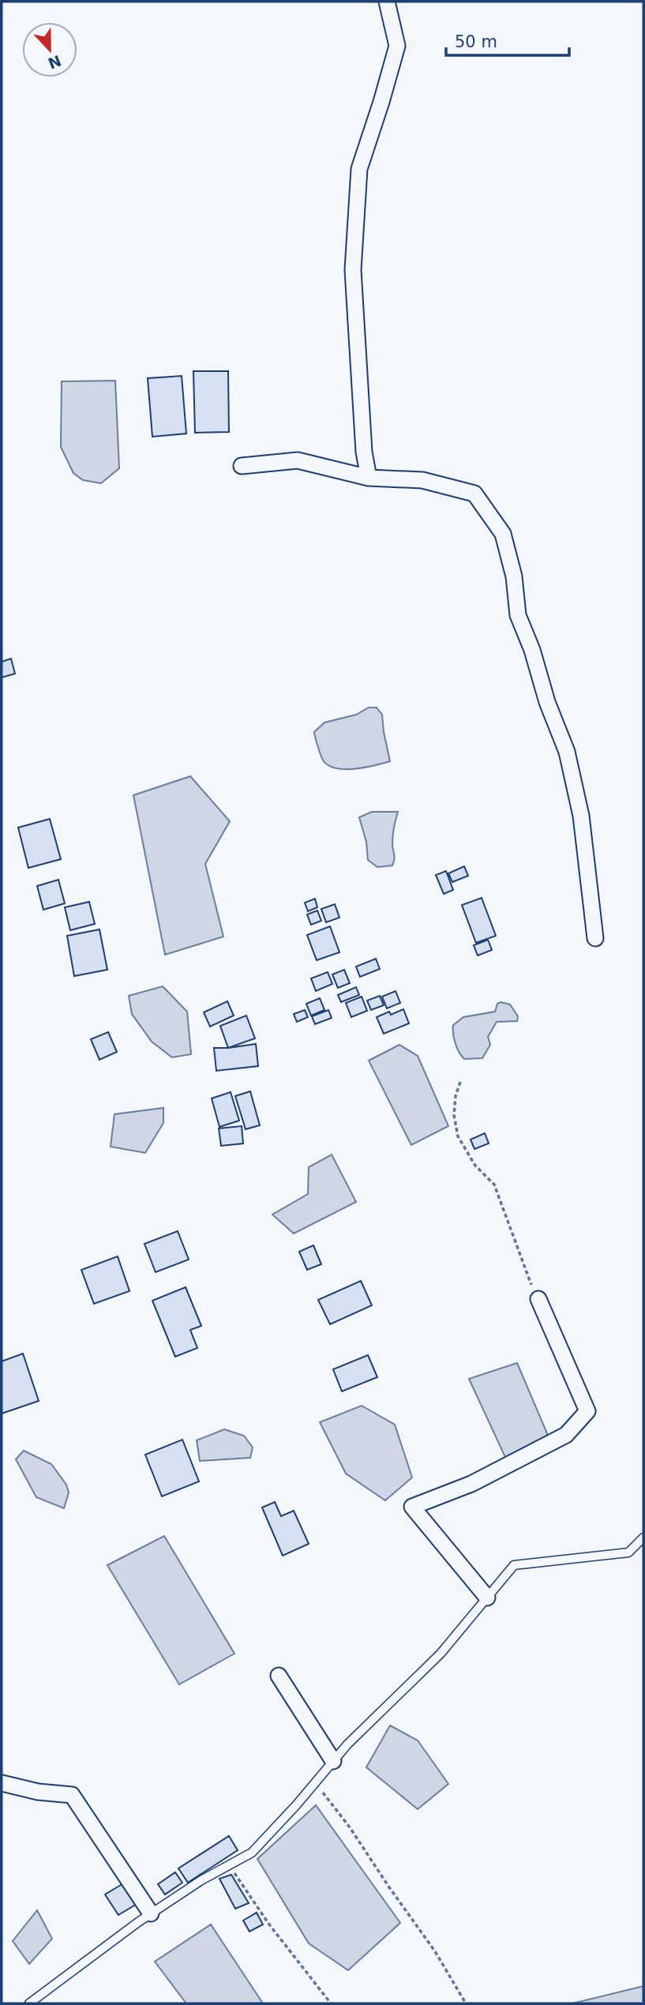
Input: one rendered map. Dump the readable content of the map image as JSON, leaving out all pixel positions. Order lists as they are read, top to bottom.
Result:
{
  "scale_bar": "50 m",
  "north": "bottom"
}
